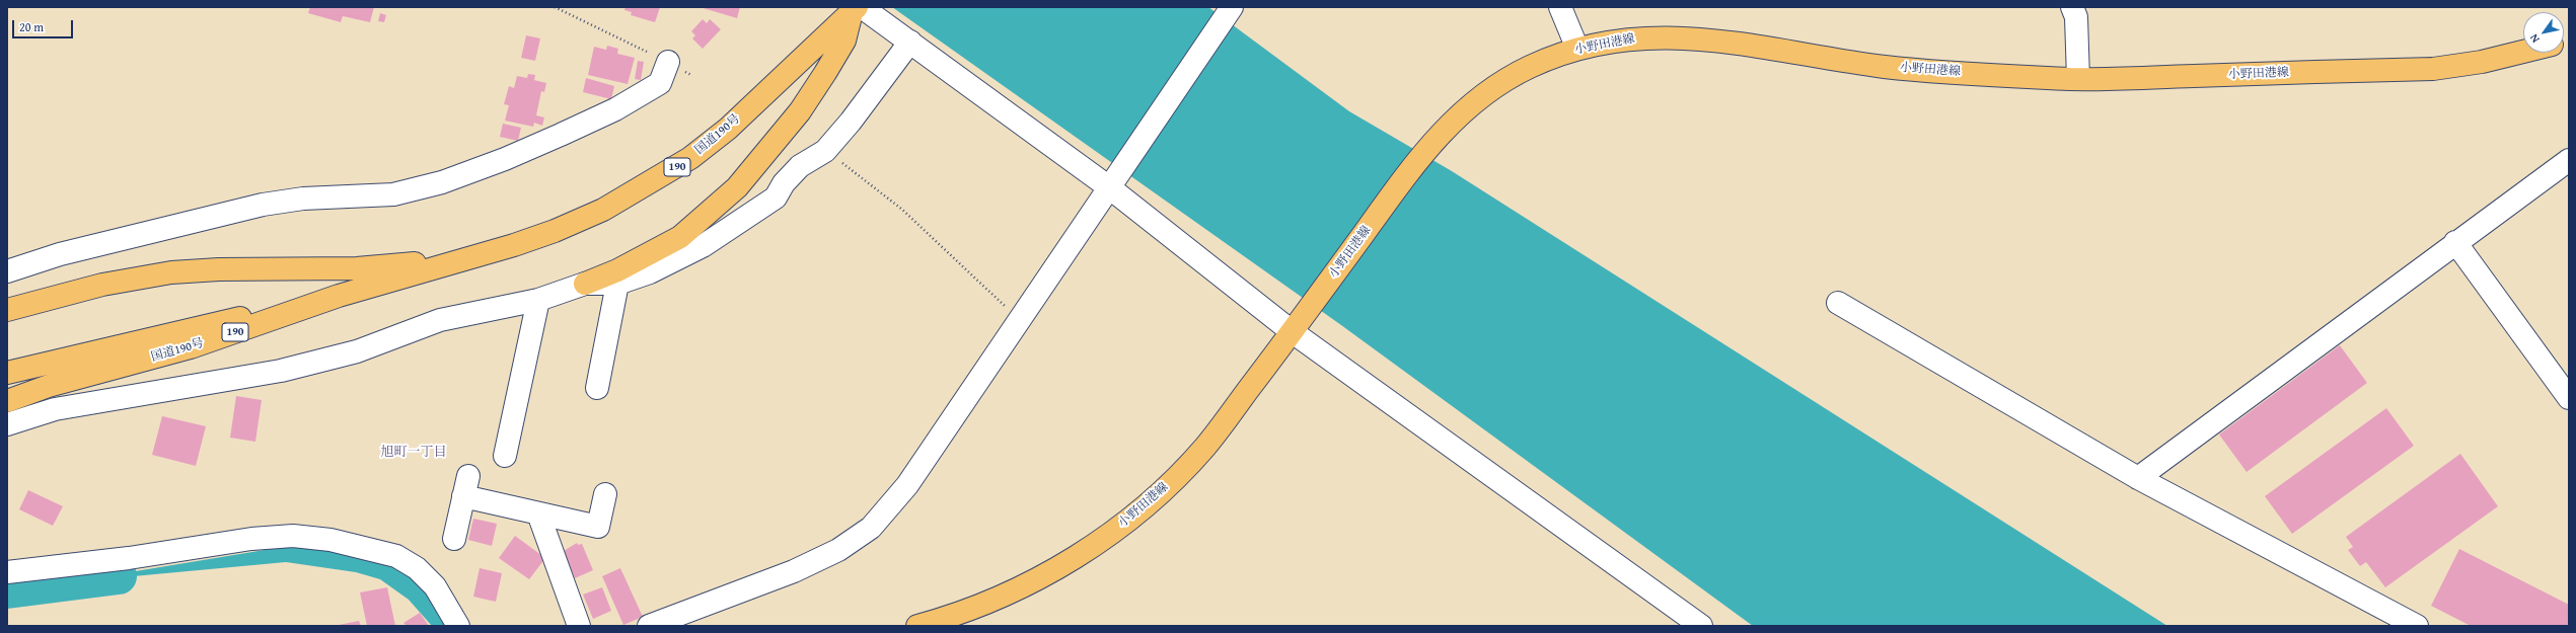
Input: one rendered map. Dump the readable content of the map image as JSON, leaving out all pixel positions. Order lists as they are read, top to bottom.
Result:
{
  "streets": {
    "main road": ["小野田港線", "国道190号", "190"]
  },
  "districts": ["旭町一丁目"],
  "scale_bar": "20 m",
  "north": "bottom left"
}
